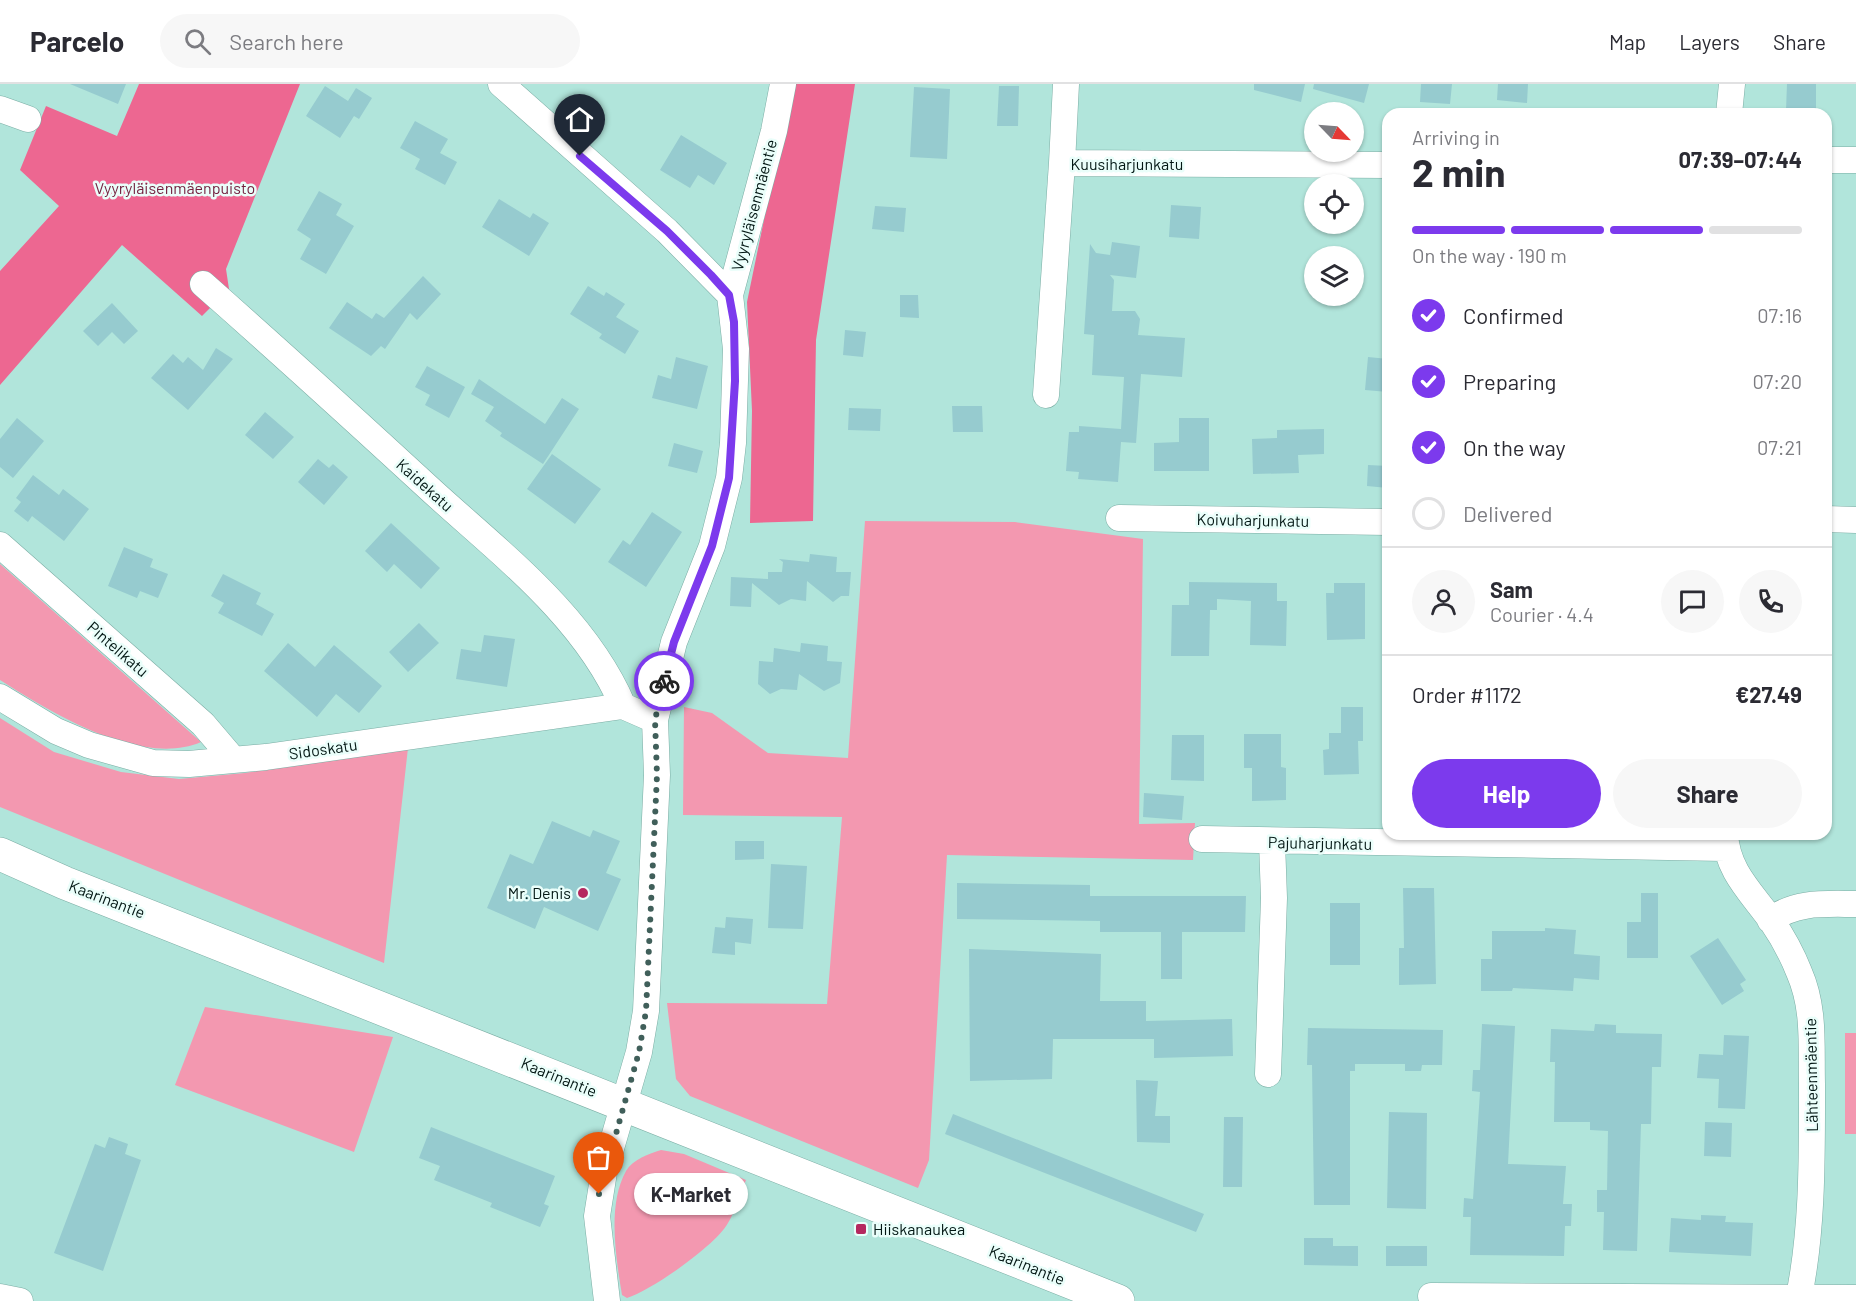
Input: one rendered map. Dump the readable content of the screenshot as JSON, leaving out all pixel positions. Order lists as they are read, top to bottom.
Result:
{
  "streets": {
    "main road": ["Kaarinantie"],
    "street": [
      "Kuusiharjunkatu",
      "Vyyryläisenmäentie",
      "Kaidekatu",
      "Koivuharjunkatu",
      "Pintelikatu",
      "Sidoskatu",
      "Pajuharjunkatu",
      "Lähteenmäentie"
    ]
  },
  "crossings": [
    ["Vyyryläisenmäentie", "Kaarinantie"],
    ["Kaidekatu", "Sidoskatu"],
    ["Pintelikatu", "Sidoskatu"],
    ["Pajuharjunkatu", "Lähteenmäentie"]
  ],
  "parks": ["Vyyryläisenmäenpuisto"],
  "places": {
    "other": ["Mr. Denis", "K-Market"],
    "transit": ["Hiiskanaukea"]
  },
  "north": "bottom right",
  "page": {
    "header": "Parcelo",
    "search": "Search here",
    "nav": ["Map", "Layers", "Share"],
    "heading": ["2 min", "Arriving in", "07:39–07:44"],
    "panel": [
      "Sam",
      "Courier · 4.4",
      "Order #1172",
      "€27.49"
    ],
    "bar": "On the way · 190 m",
    "list": [
      ["Confirmed", "07:16"],
      ["Preparing", "07:20"],
      ["On the way", "07:21"],
      "Delivered"
    ],
    "buttons": ["Help", "Share"],
    "bubble": "K-Market"
  }
}
